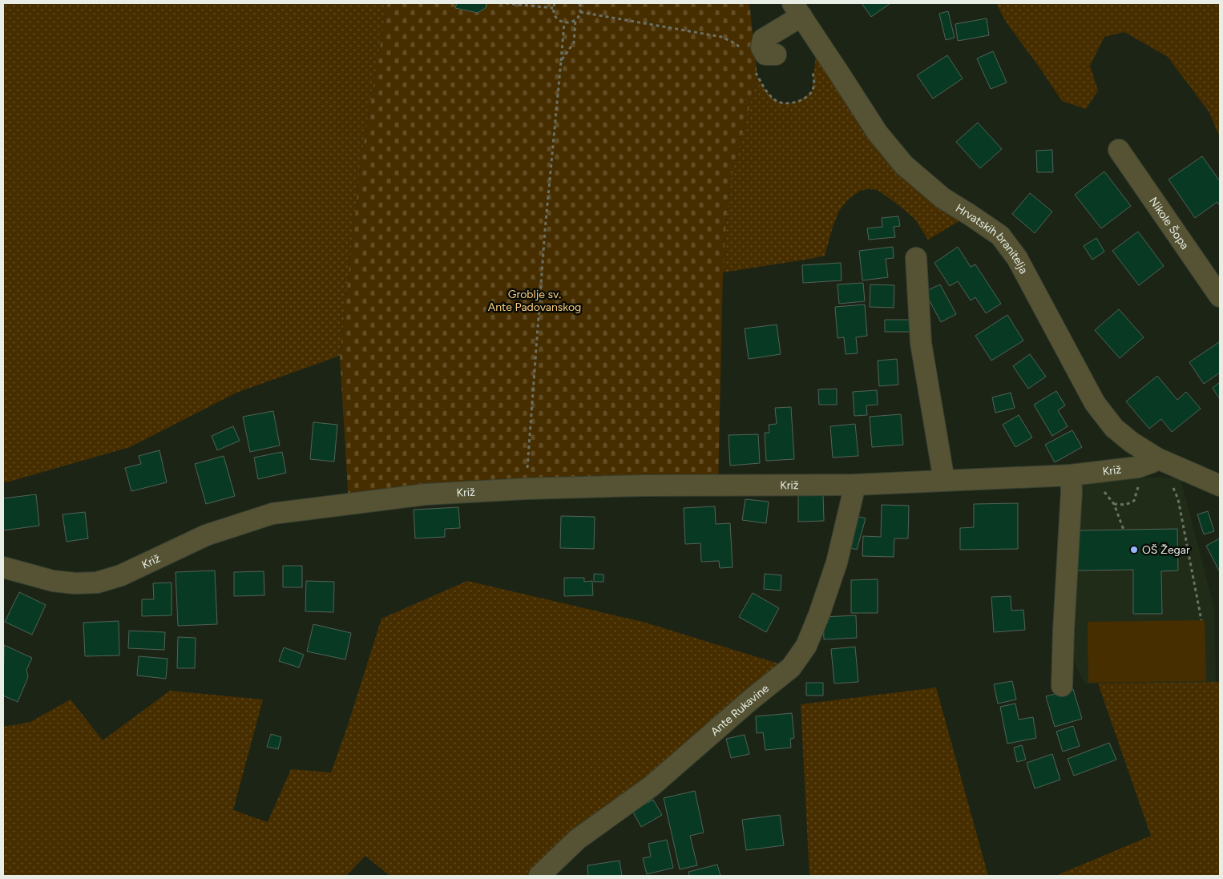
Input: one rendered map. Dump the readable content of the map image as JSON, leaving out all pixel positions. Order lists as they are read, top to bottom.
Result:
{
  "streets": {
    "street": [
      "Nikole Šopa",
      "Hrvatskih branitelja",
      "Križ",
      "Ante Rukavine"
    ]
  },
  "crossings": [
    ["Hrvatskih branitelja", "Križ"],
    ["Križ", "Ante Rukavine"]
  ],
  "parks": ["Groblje sv. Ante Padovanskog"],
  "places": ["OŠ Žegar"]
}
